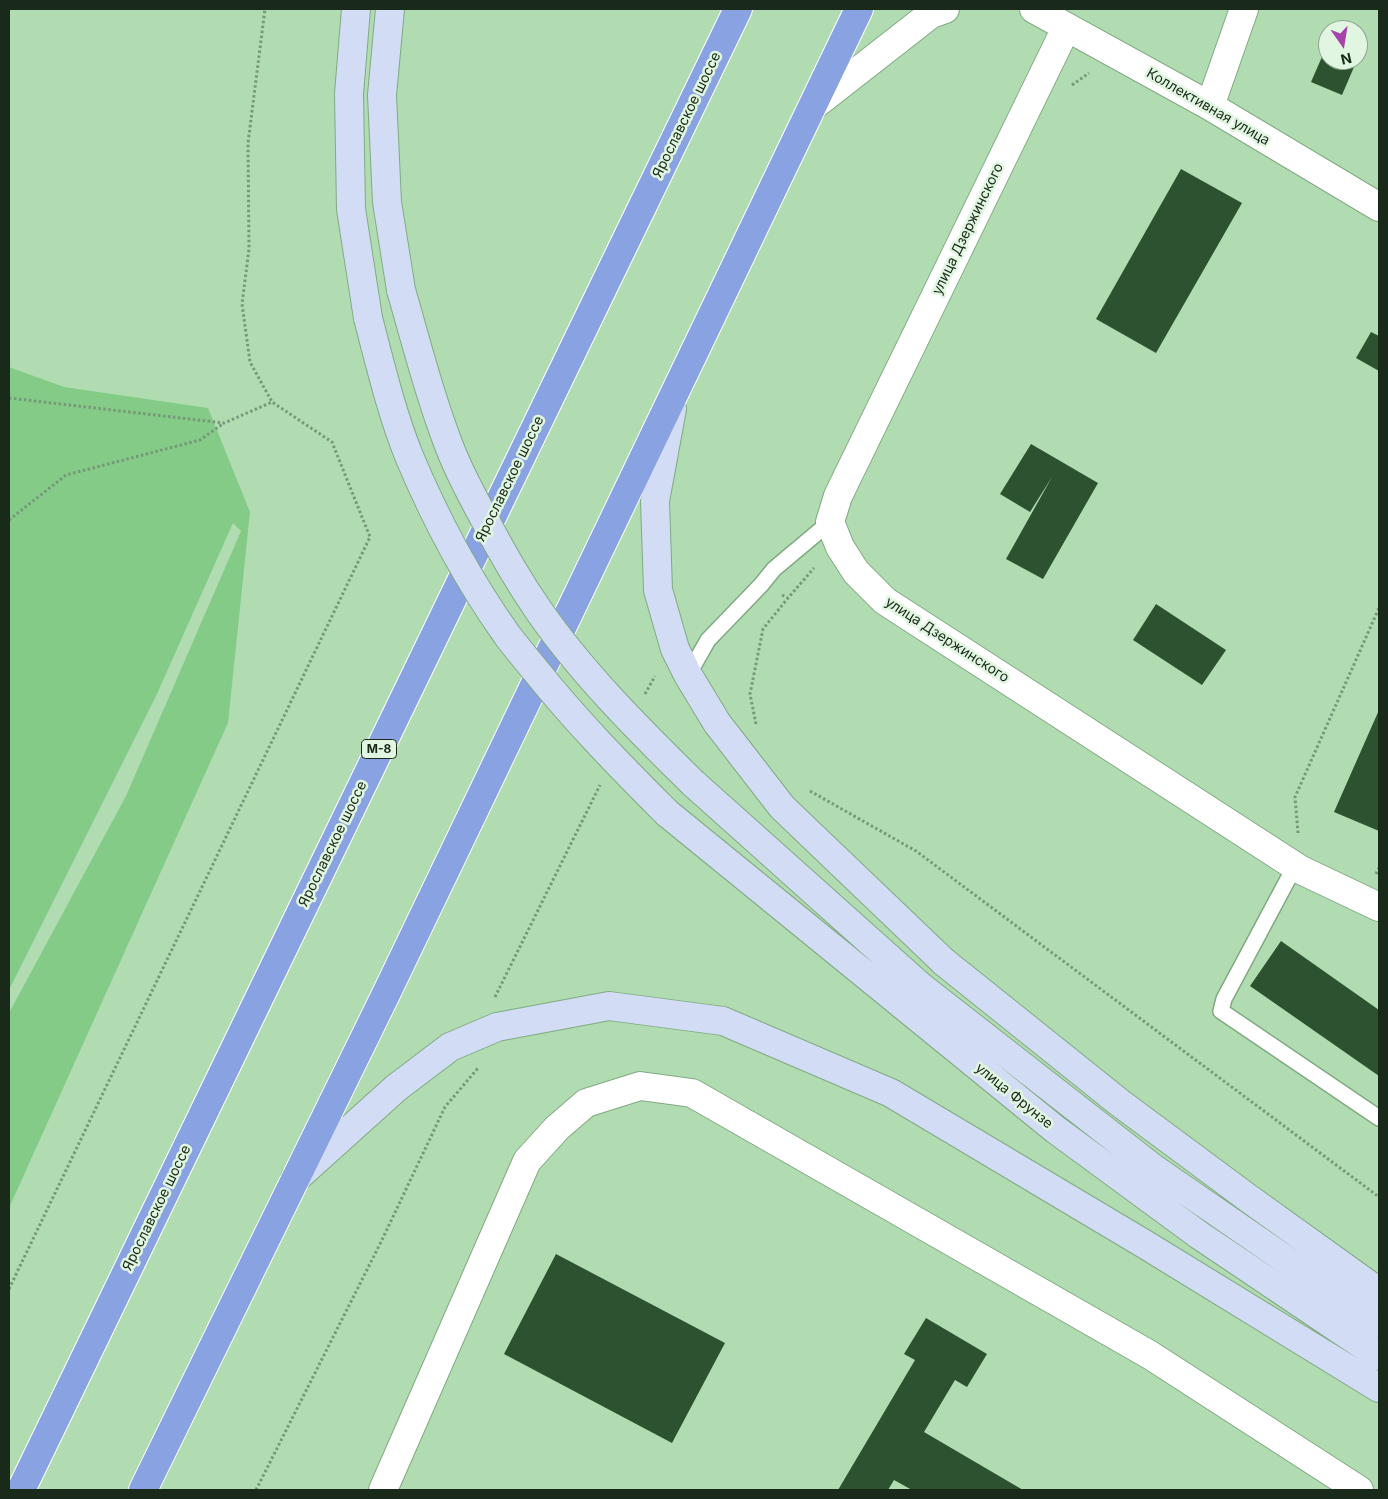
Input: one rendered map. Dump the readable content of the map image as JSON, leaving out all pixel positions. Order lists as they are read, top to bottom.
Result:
{
  "streets": {
    "highway": ["Ярославское шоссе", "М-8"],
    "main road": ["улица Фрунзе"],
    "street": ["Коллективная улица", "улица Дзержинского"]
  },
  "crossings": [
    ["Коллективная улица", "улица Дзержинского"]
  ],
  "north": "bottom"
}
